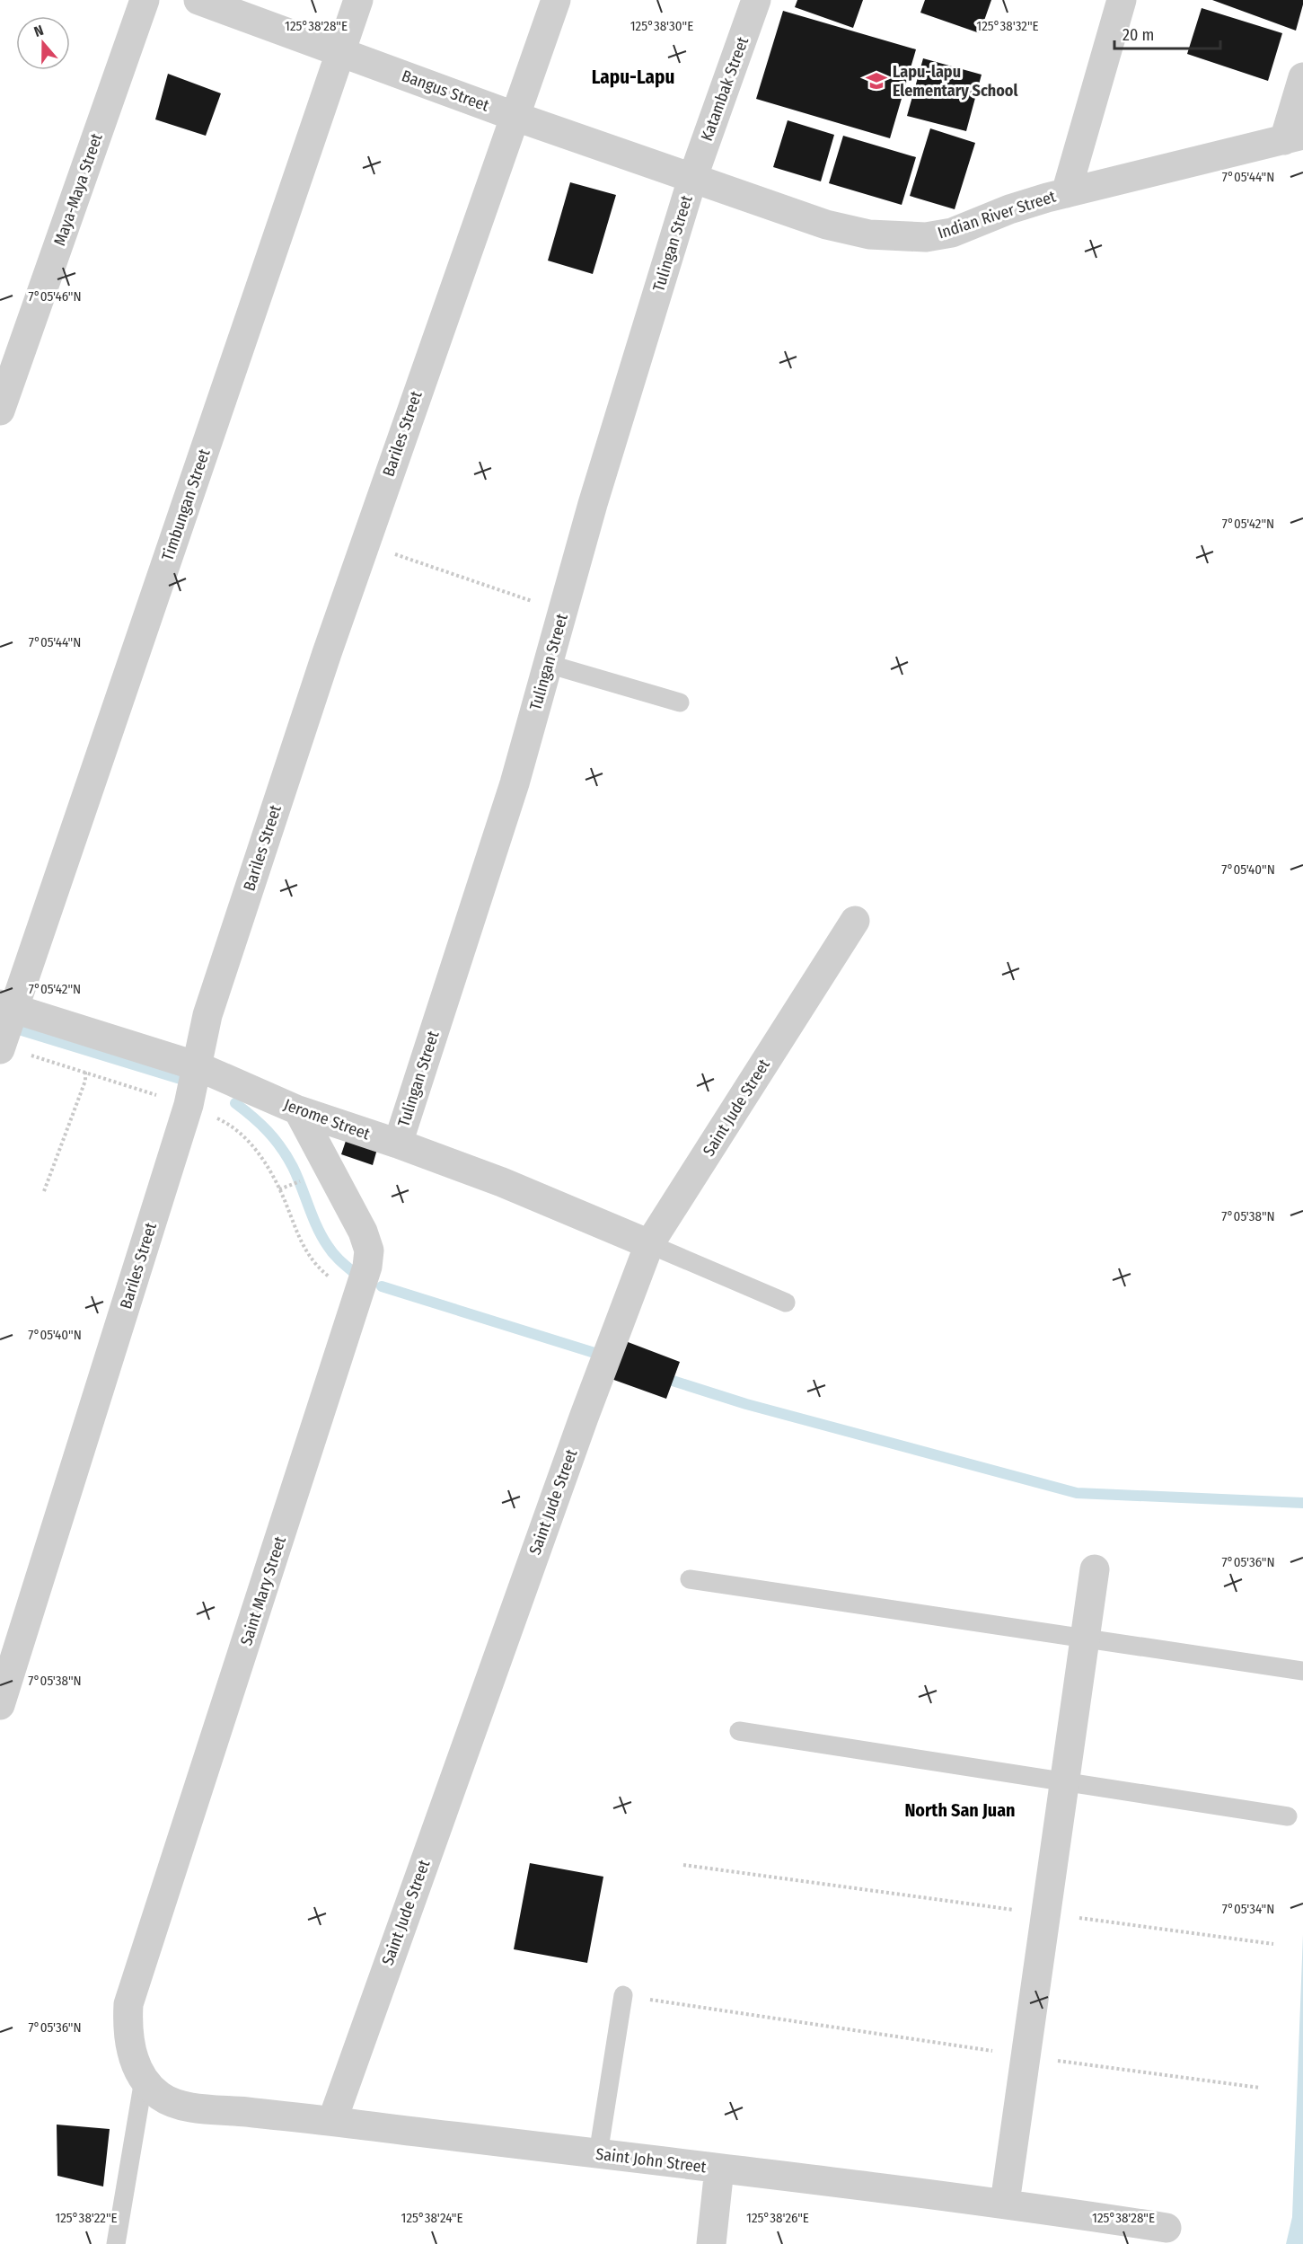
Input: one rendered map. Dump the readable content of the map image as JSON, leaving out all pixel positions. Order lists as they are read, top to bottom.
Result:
{
  "streets": {
    "street": [
      "Katambak Street",
      "Bangus Street",
      "Maya-Maya Street",
      "Indian River Street",
      "Tulingan Street",
      "Bariles Street",
      "Timbungan Street",
      "Saint Jude Street",
      "Jerome Street",
      "Saint Mary Street",
      "Saint John Street"
    ]
  },
  "crossings": [
    ["Katambak Street", "Bangus Street"],
    ["Katambak Street", "Indian River Street"],
    ["Katambak Street", "Tulingan Street"],
    ["Bangus Street", "Indian River Street"],
    ["Bangus Street", "Tulingan Street"],
    ["Bangus Street", "Bariles Street"],
    ["Bangus Street", "Timbungan Street"],
    ["Indian River Street", "Tulingan Street"],
    ["Tulingan Street", "Jerome Street"],
    ["Bariles Street", "Jerome Street"],
    ["Timbungan Street", "Jerome Street"],
    ["Saint Jude Street", "Jerome Street"],
    ["Saint Jude Street", "Saint John Street"],
    ["Jerome Street", "Saint Mary Street"],
    ["Saint Mary Street", "Saint John Street"]
  ],
  "districts": ["Lapu-Lapu", "North San Juan"],
  "places": {
    "school or university": ["Lapu-lapu Elementary School"]
  },
  "scale_bar": "20 m",
  "north": "top",
  "coordinates": [
    "125°38'28\"E",
    "125°38'30\"E",
    "125°38'32\"E",
    "7°05'44\"N",
    "7°05'46\"N",
    "7°05'42\"N",
    "7°05'40\"N",
    "7°05'38\"N",
    "7°05'36\"N",
    "7°05'34\"N",
    "125°38'22\"E",
    "125°38'24\"E",
    "125°38'26\"E"
  ]
}
